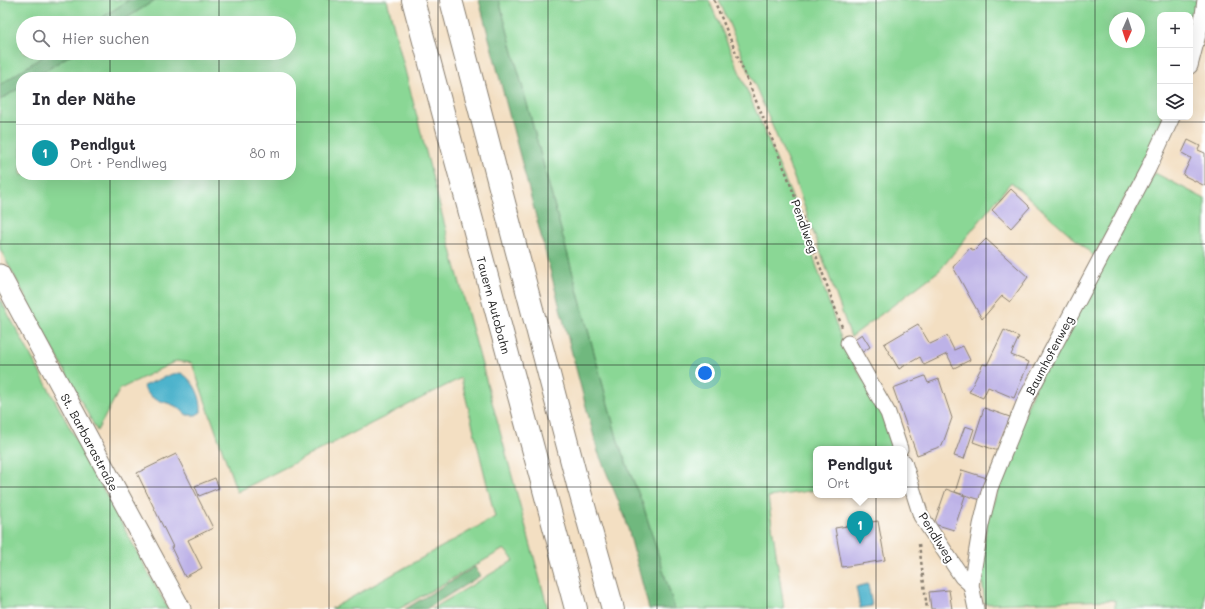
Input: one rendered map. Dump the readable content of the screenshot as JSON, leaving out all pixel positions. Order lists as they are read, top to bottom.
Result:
{
  "streets": {
    "highway": ["Tauern Autobahn"],
    "street": ["Pendlweg", "Baumhofenweg", "St. Barbarastraße"]
  },
  "crossings": [
    ["Pendlweg", "Baumhofenweg"]
  ],
  "north": "bottom",
  "page": {
    "map_buttons": ["+", "−"],
    "search": "Hier suchen",
    "heading": "In der Nähe",
    "list": [
      {
        "mark": "1",
        "name": "Pendlgut",
        "note": "Ort · Pendlweg",
        "value": "80 m"
      }
    ],
    "popup": ["Pendlgut", "Ort"],
    "pins": "1"
  }
}
